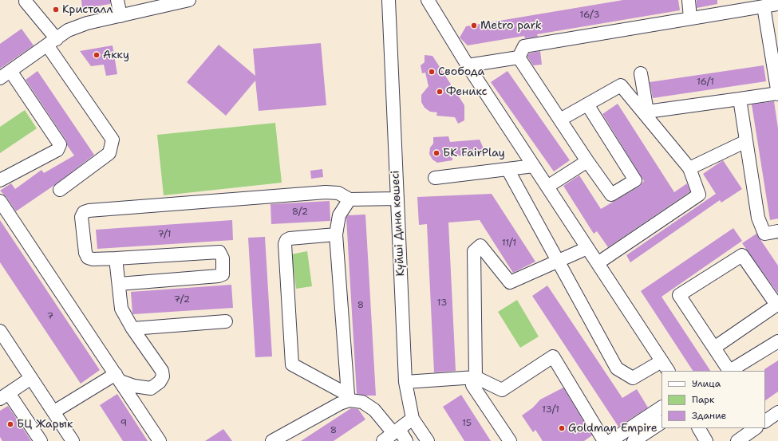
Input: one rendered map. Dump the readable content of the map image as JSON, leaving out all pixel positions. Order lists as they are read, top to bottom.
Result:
{
  "streets": {
    "street": ["Күйші Дина көшесі"]
  },
  "places": [
    "Кристалл",
    "Metro park",
    "Акку",
    "Свобода",
    "Феникс",
    "БК FairPlay",
    "БЦ Жарык",
    "Goldman Empire"
  ],
  "house_numbers": [
    "16/3",
    "16/1",
    "8/2",
    "7/1",
    "11/1",
    "7/2",
    "13",
    "8",
    "7",
    "13/1",
    "9",
    "15",
    "8"
  ],
  "legend": ["Улица", "Парк", "Здание"]
}
